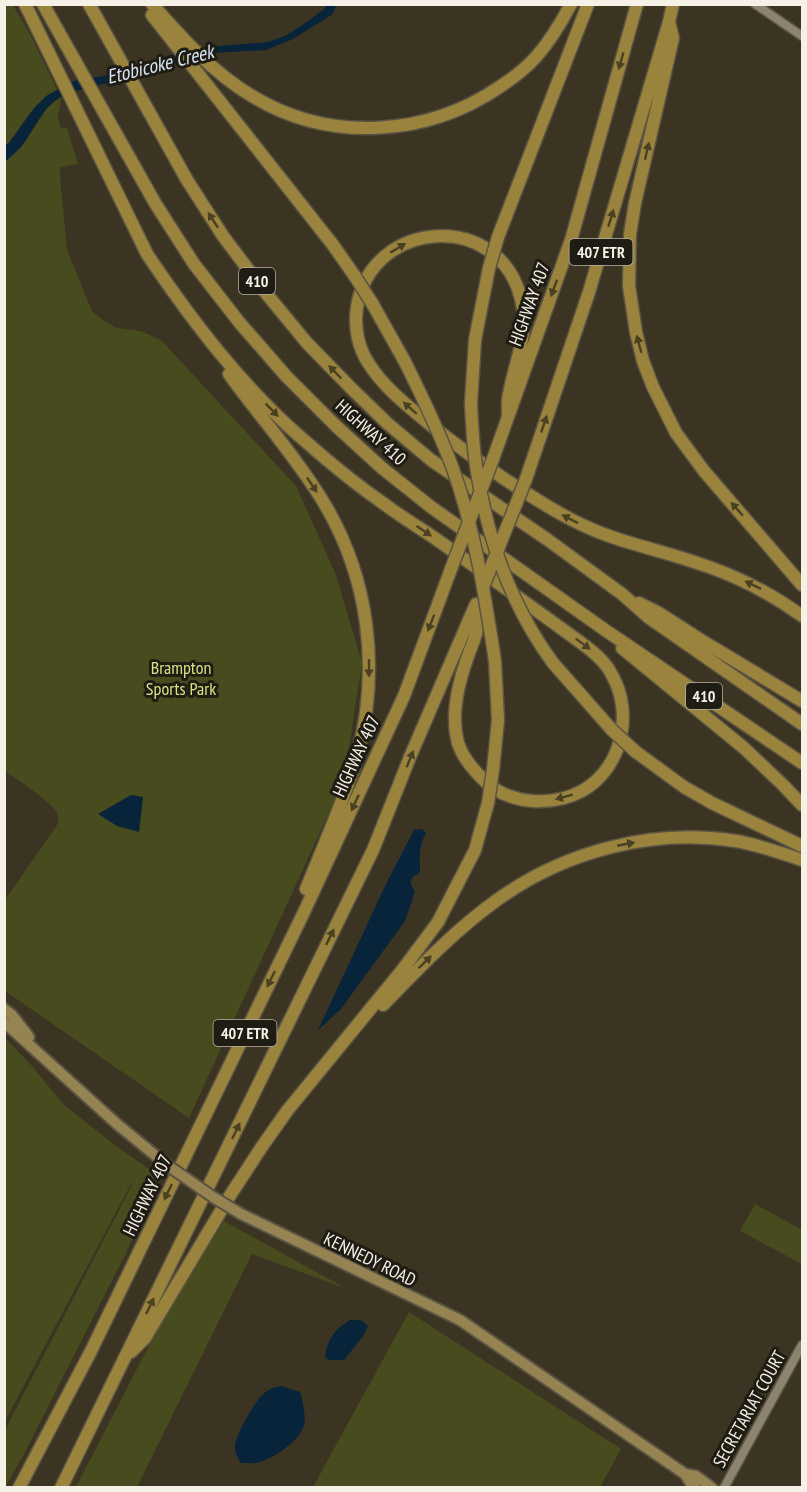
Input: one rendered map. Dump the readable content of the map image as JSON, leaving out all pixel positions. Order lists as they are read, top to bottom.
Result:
{
  "streets": {
    "highway": [
      "407 ETR",
      "410",
      "HIGHWAY 407",
      "HIGHWAY 410"
    ],
    "main road": ["KENNEDY ROAD"],
    "street": ["SECRETARIAT COURT"]
  },
  "water": ["Etobicoke Creek"],
  "parks": ["Brampton Sports Park"]
}
